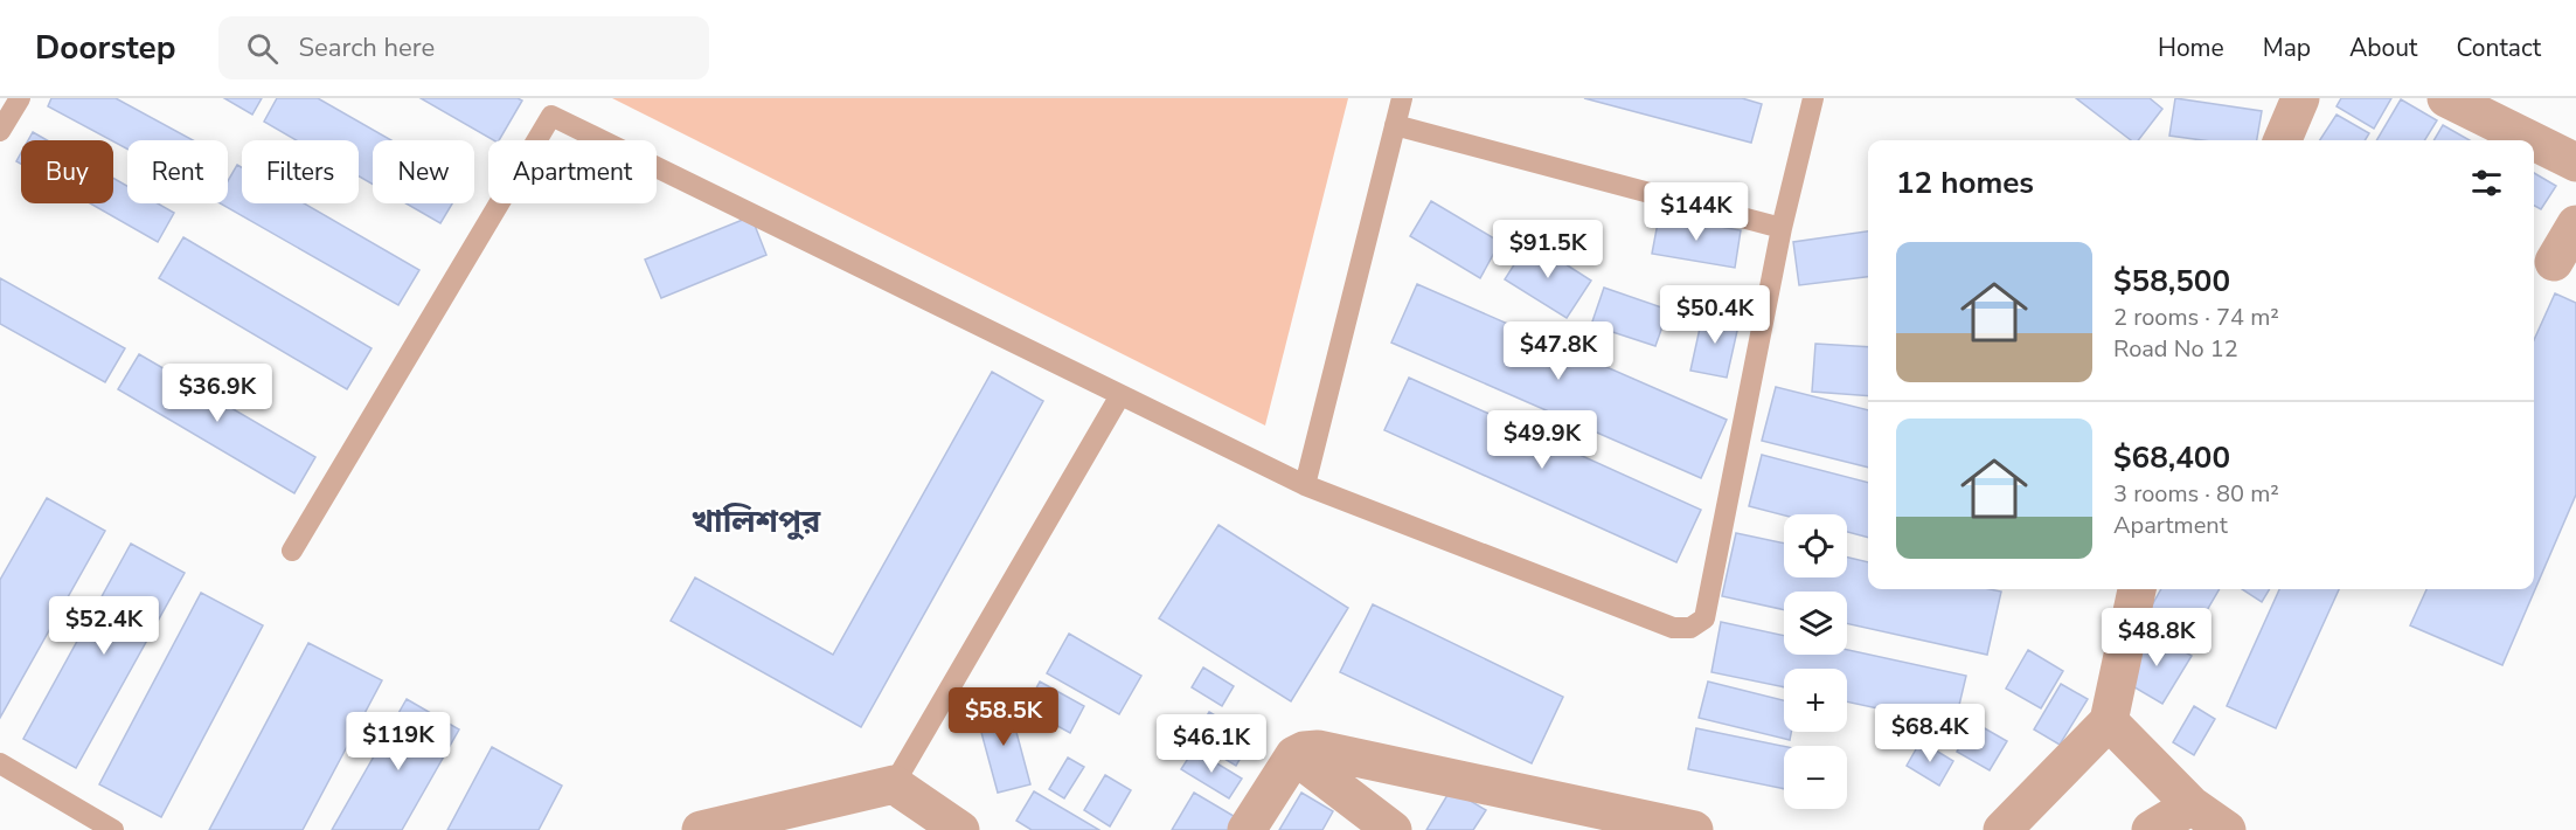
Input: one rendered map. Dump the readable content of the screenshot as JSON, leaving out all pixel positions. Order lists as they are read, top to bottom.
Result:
{
  "districts": ["খালিশপুর"],
  "page": {
    "header": "Doorstep",
    "search": "Search here",
    "nav": [
      "Home",
      "Map",
      "About",
      "Contact"
    ],
    "chip": [
      "Buy",
      "Rent",
      "Filters",
      "New",
      "Apartment"
    ],
    "heading": "12 homes",
    "price": [
      "$144K",
      "$91.5K",
      "$50.4K",
      "$47.8K",
      "$36.9K",
      "$49.9K",
      "$52.4K",
      "$48.8K",
      "$58.5K",
      "$68.4K",
      "$119K",
      "$46.1K"
    ],
    "list": [
      {
        "name": "$58,500",
        "note": "2 rooms · 74 m² · Road No 12"
      },
      {
        "name": "$68,400",
        "note": "3 rooms · 80 m² · Apartment"
      }
    ],
    "map_buttons": ["+", "−"]
  }
}
